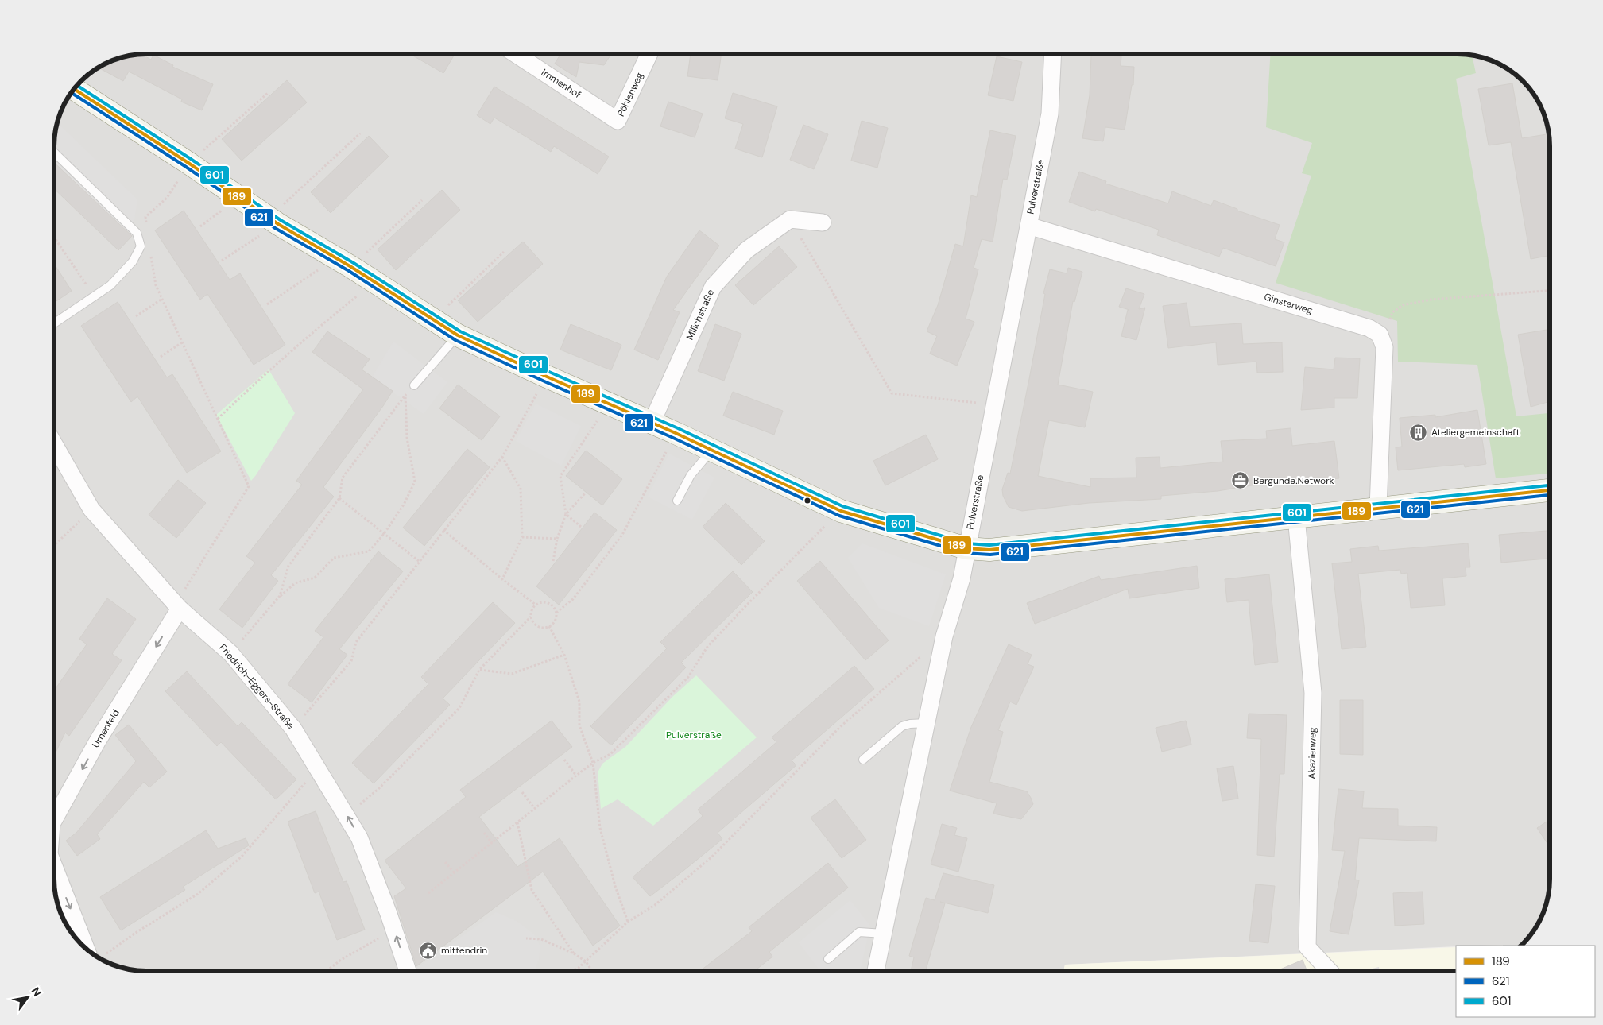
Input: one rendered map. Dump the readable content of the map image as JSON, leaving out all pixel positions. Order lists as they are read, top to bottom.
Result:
{
  "streets": {
    "street": [
      "Immenhof",
      "Pöhlenweg",
      "Pulverstraße",
      "Ginsterweg",
      "Milichstraße",
      "Friedrich-Eggers-Straße",
      "Urnenfeld",
      "Akazienweg"
    ]
  },
  "crossings": [
    ["Immenhof", "Pöhlenweg"],
    ["Pulverstraße", "Ginsterweg"],
    ["Friedrich-Eggers-Straße", "Urnenfeld"]
  ],
  "one_way": ["Urnenfeld"],
  "parks": ["Pulverstraße"],
  "places": {
    "building": ["Ateliergemeinschaft"],
    "office": ["Bergunde.Network"],
    "public building": ["mittendrin"]
  },
  "lines": ["transit line 601", "transit line 189", "transit line 621"],
  "legend": ["189", "621", "601"],
  "north": "top right"
}
